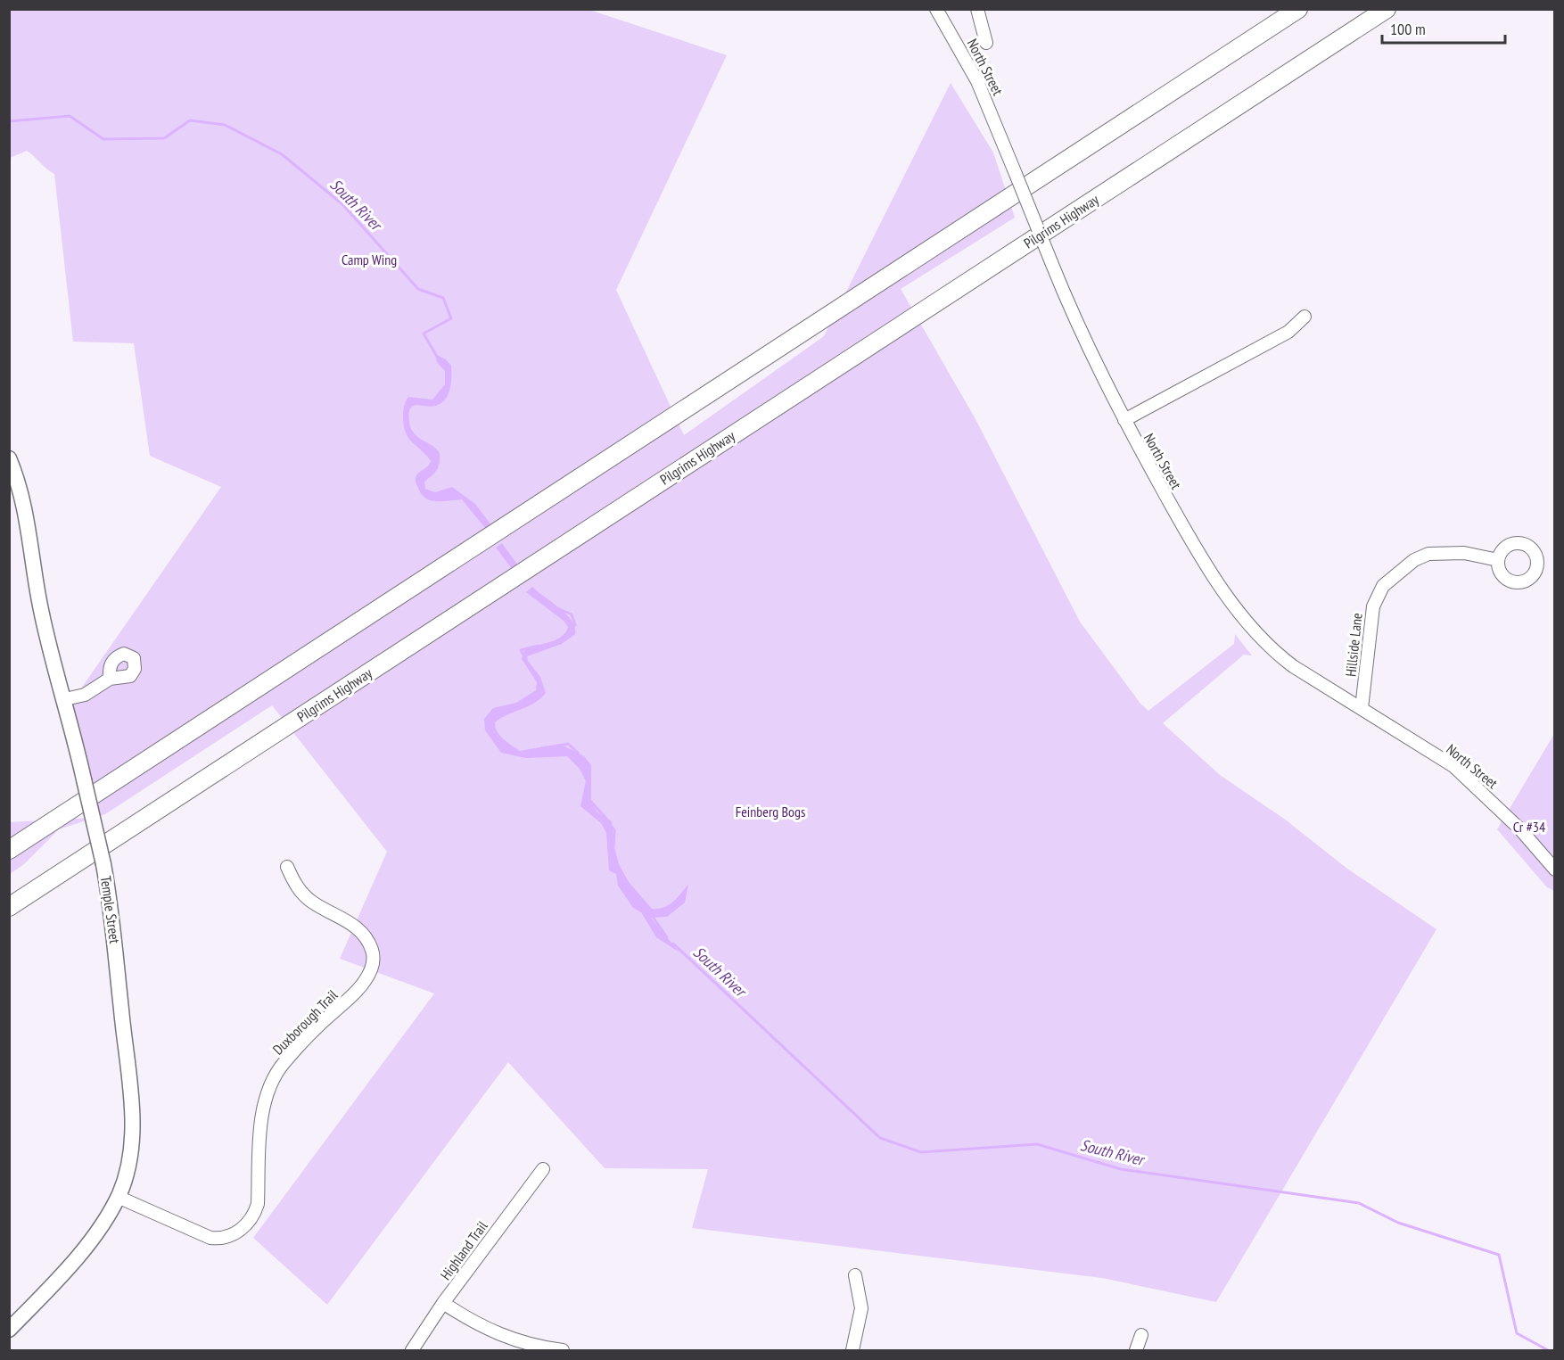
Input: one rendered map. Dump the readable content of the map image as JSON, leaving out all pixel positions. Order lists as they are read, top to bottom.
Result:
{
  "streets": {
    "highway": ["Pilgrims Highway"],
    "main road": ["Temple Street"],
    "street": [
      "North Street",
      "Hillside Lane",
      "Duxborough Trail",
      "Highland Trail"
    ]
  },
  "crossings": [
    ["North Street", "Hillside Lane"],
    ["Temple Street", "Duxborough Trail"]
  ],
  "water": ["South River"],
  "parks": ["Camp Wing", "Feinberg Bogs", "Cr #34"],
  "scale_bar": "100 m"
}
